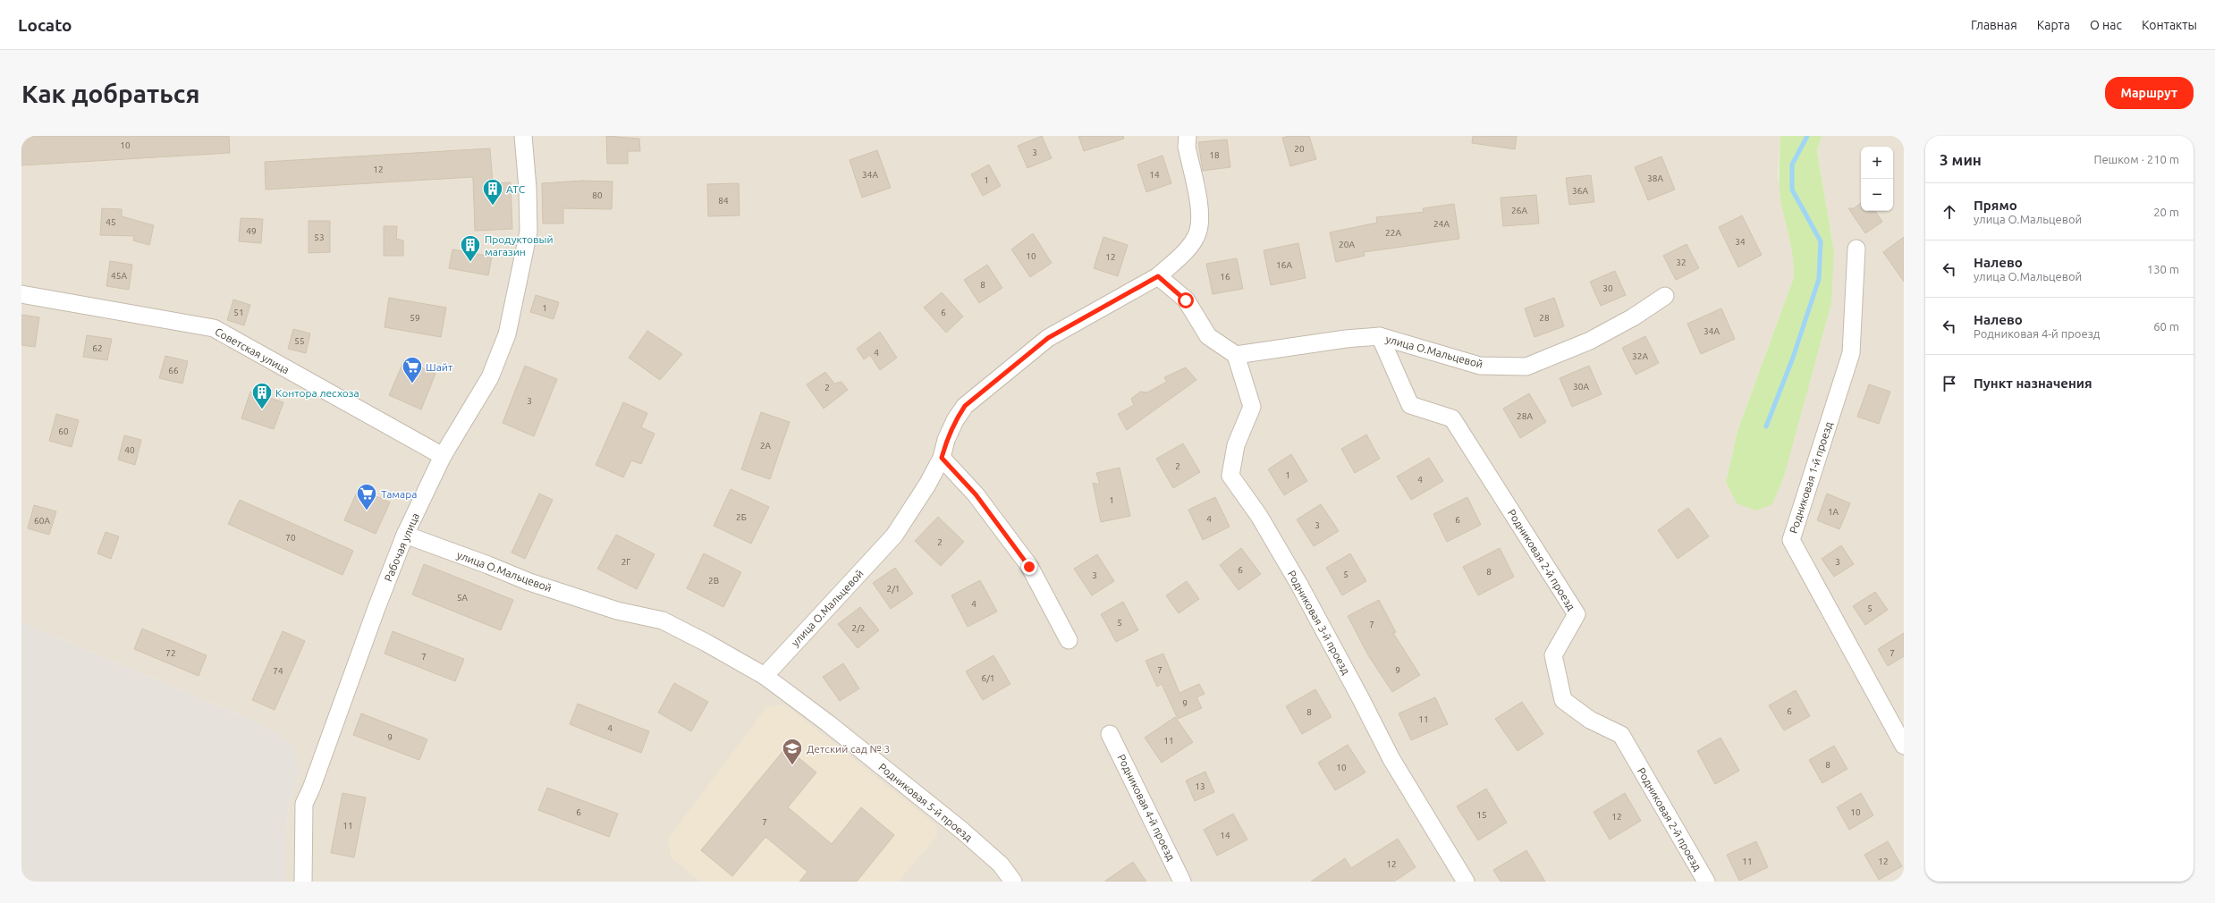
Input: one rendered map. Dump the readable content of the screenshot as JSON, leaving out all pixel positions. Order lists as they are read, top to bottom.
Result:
{
  "streets": {
    "street": [
      "Советская улица",
      "улица О.Мальцевой",
      "Родниковая 1-й проезд",
      "Рабочая улица",
      "Родниковая 2-й проезд",
      "Родниковая 3-й проезд",
      "Родниковая 5-й проезд",
      "Родниковая 4-й проезд"
    ]
  },
  "crossings": [
    ["Советская улица", "Рабочая улица"],
    ["улица О.Мальцевой", "Рабочая улица"],
    ["улица О.Мальцевой", "Родниковая 2-й проезд"],
    ["улица О.Мальцевой", "Родниковая 3-й проезд"],
    ["улица О.Мальцевой", "Родниковая 5-й проезд"]
  ],
  "places": {
    "building": ["АТС", "Продуктовый магазин", "Контора лесхоза"],
    "supermarket": ["Шайт", "Тамара"],
    "school or university": ["Детский сад № 3"]
  },
  "house_numbers": [
    "10",
    "20",
    "3",
    "18",
    "12",
    "34А",
    "14",
    "38А",
    "1",
    "36А",
    "80",
    "84",
    "26А",
    "45",
    "24А",
    "49",
    "22А",
    "53",
    "34",
    "20А",
    "10",
    "12",
    "32",
    "16А",
    "45А",
    "16",
    "8",
    "30",
    "1",
    "51",
    "6",
    "59",
    "28",
    "34А",
    "55",
    "62",
    "4",
    "32А",
    "66",
    "30А",
    "2",
    "3",
    "28А",
    "60",
    "2А",
    "40",
    "2",
    "1",
    "4",
    "1",
    "1А",
    "2Б",
    "4",
    "6",
    "60А",
    "3",
    "70",
    "2",
    "2Г",
    "3",
    "6",
    "8",
    "5",
    "3",
    "2В",
    "2/1",
    "5А",
    "4",
    "5",
    "5",
    "7",
    "2/2",
    "72",
    "7",
    "7",
    "7",
    "9",
    "74",
    "6/1",
    "9",
    "6",
    "8",
    "11",
    "4",
    "9",
    "11",
    "8",
    "10",
    "13",
    "6",
    "10",
    "15",
    "12",
    "7",
    "11",
    "14",
    "11",
    "12",
    "12"
  ],
  "page": {
    "header": "Locato",
    "nav": [
      "Главная",
      "Карта",
      "О нас",
      "Контакты"
    ],
    "buttons": "Маршрут",
    "title": "Как добраться",
    "heading": ["3 мин", "Пешком · 210 m"],
    "map_buttons": ["+", "−"],
    "list": [
      ["Прямо", "улица О.Мальцевой", "20 m"],
      ["Налево", "улица О.Мальцевой", "130 m"],
      ["Налево", "Родниковая 4-й проезд", "60 m"],
      "Пункт назначения"
    ]
  }
}
